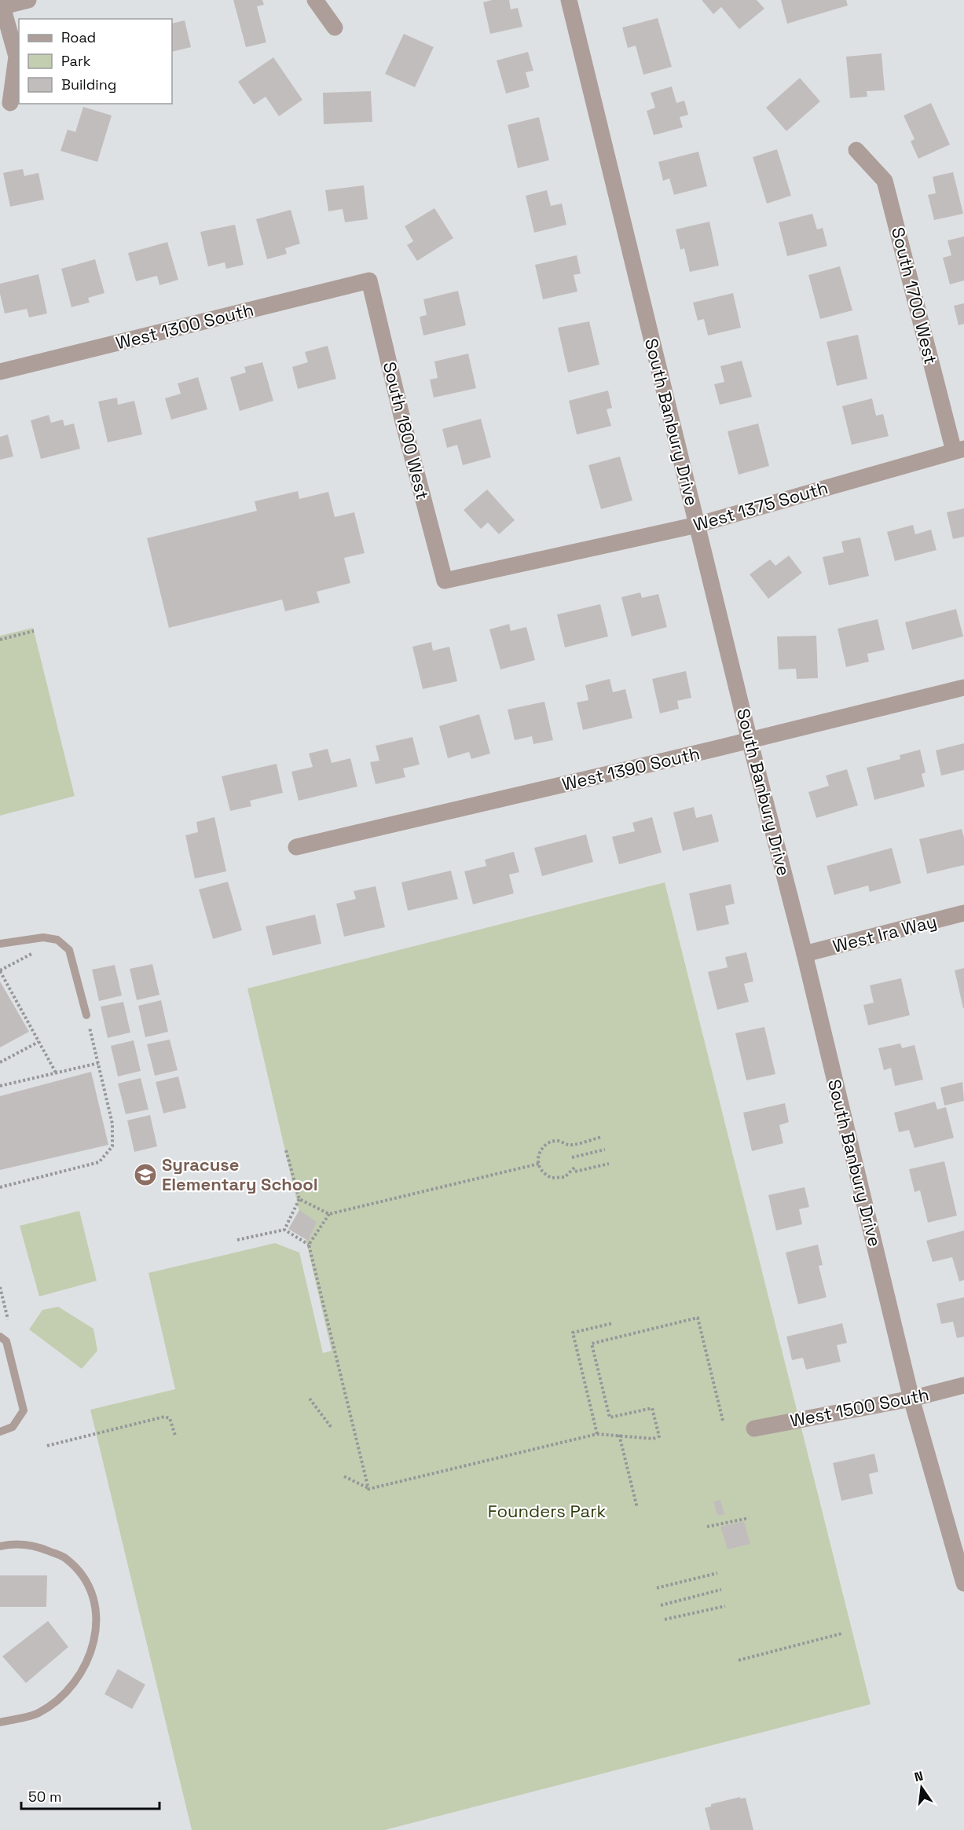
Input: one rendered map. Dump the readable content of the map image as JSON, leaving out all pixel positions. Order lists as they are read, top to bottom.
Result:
{
  "streets": {
    "street": [
      "South 1700 West",
      "West 1300 South",
      "South Banbury Drive",
      "South 1800 West",
      "West 1375 South",
      "West 1390 South",
      "West Ira Way",
      "West 1500 South"
    ]
  },
  "crossings": [
    ["South 1700 West", "West 1375 South"],
    ["West 1300 South", "South 1800 West"],
    ["South Banbury Drive", "West 1375 South"],
    ["South Banbury Drive", "West 1390 South"],
    ["South Banbury Drive", "West Ira Way"],
    ["South Banbury Drive", "West 1500 South"],
    ["South 1800 West", "West 1375 South"]
  ],
  "parks": ["Founders Park"],
  "places": {
    "school or university": ["Syracuse Elementary School"]
  },
  "legend": ["Road", "Park", "Building"],
  "scale_bar": "50 m",
  "north": "top"
}
